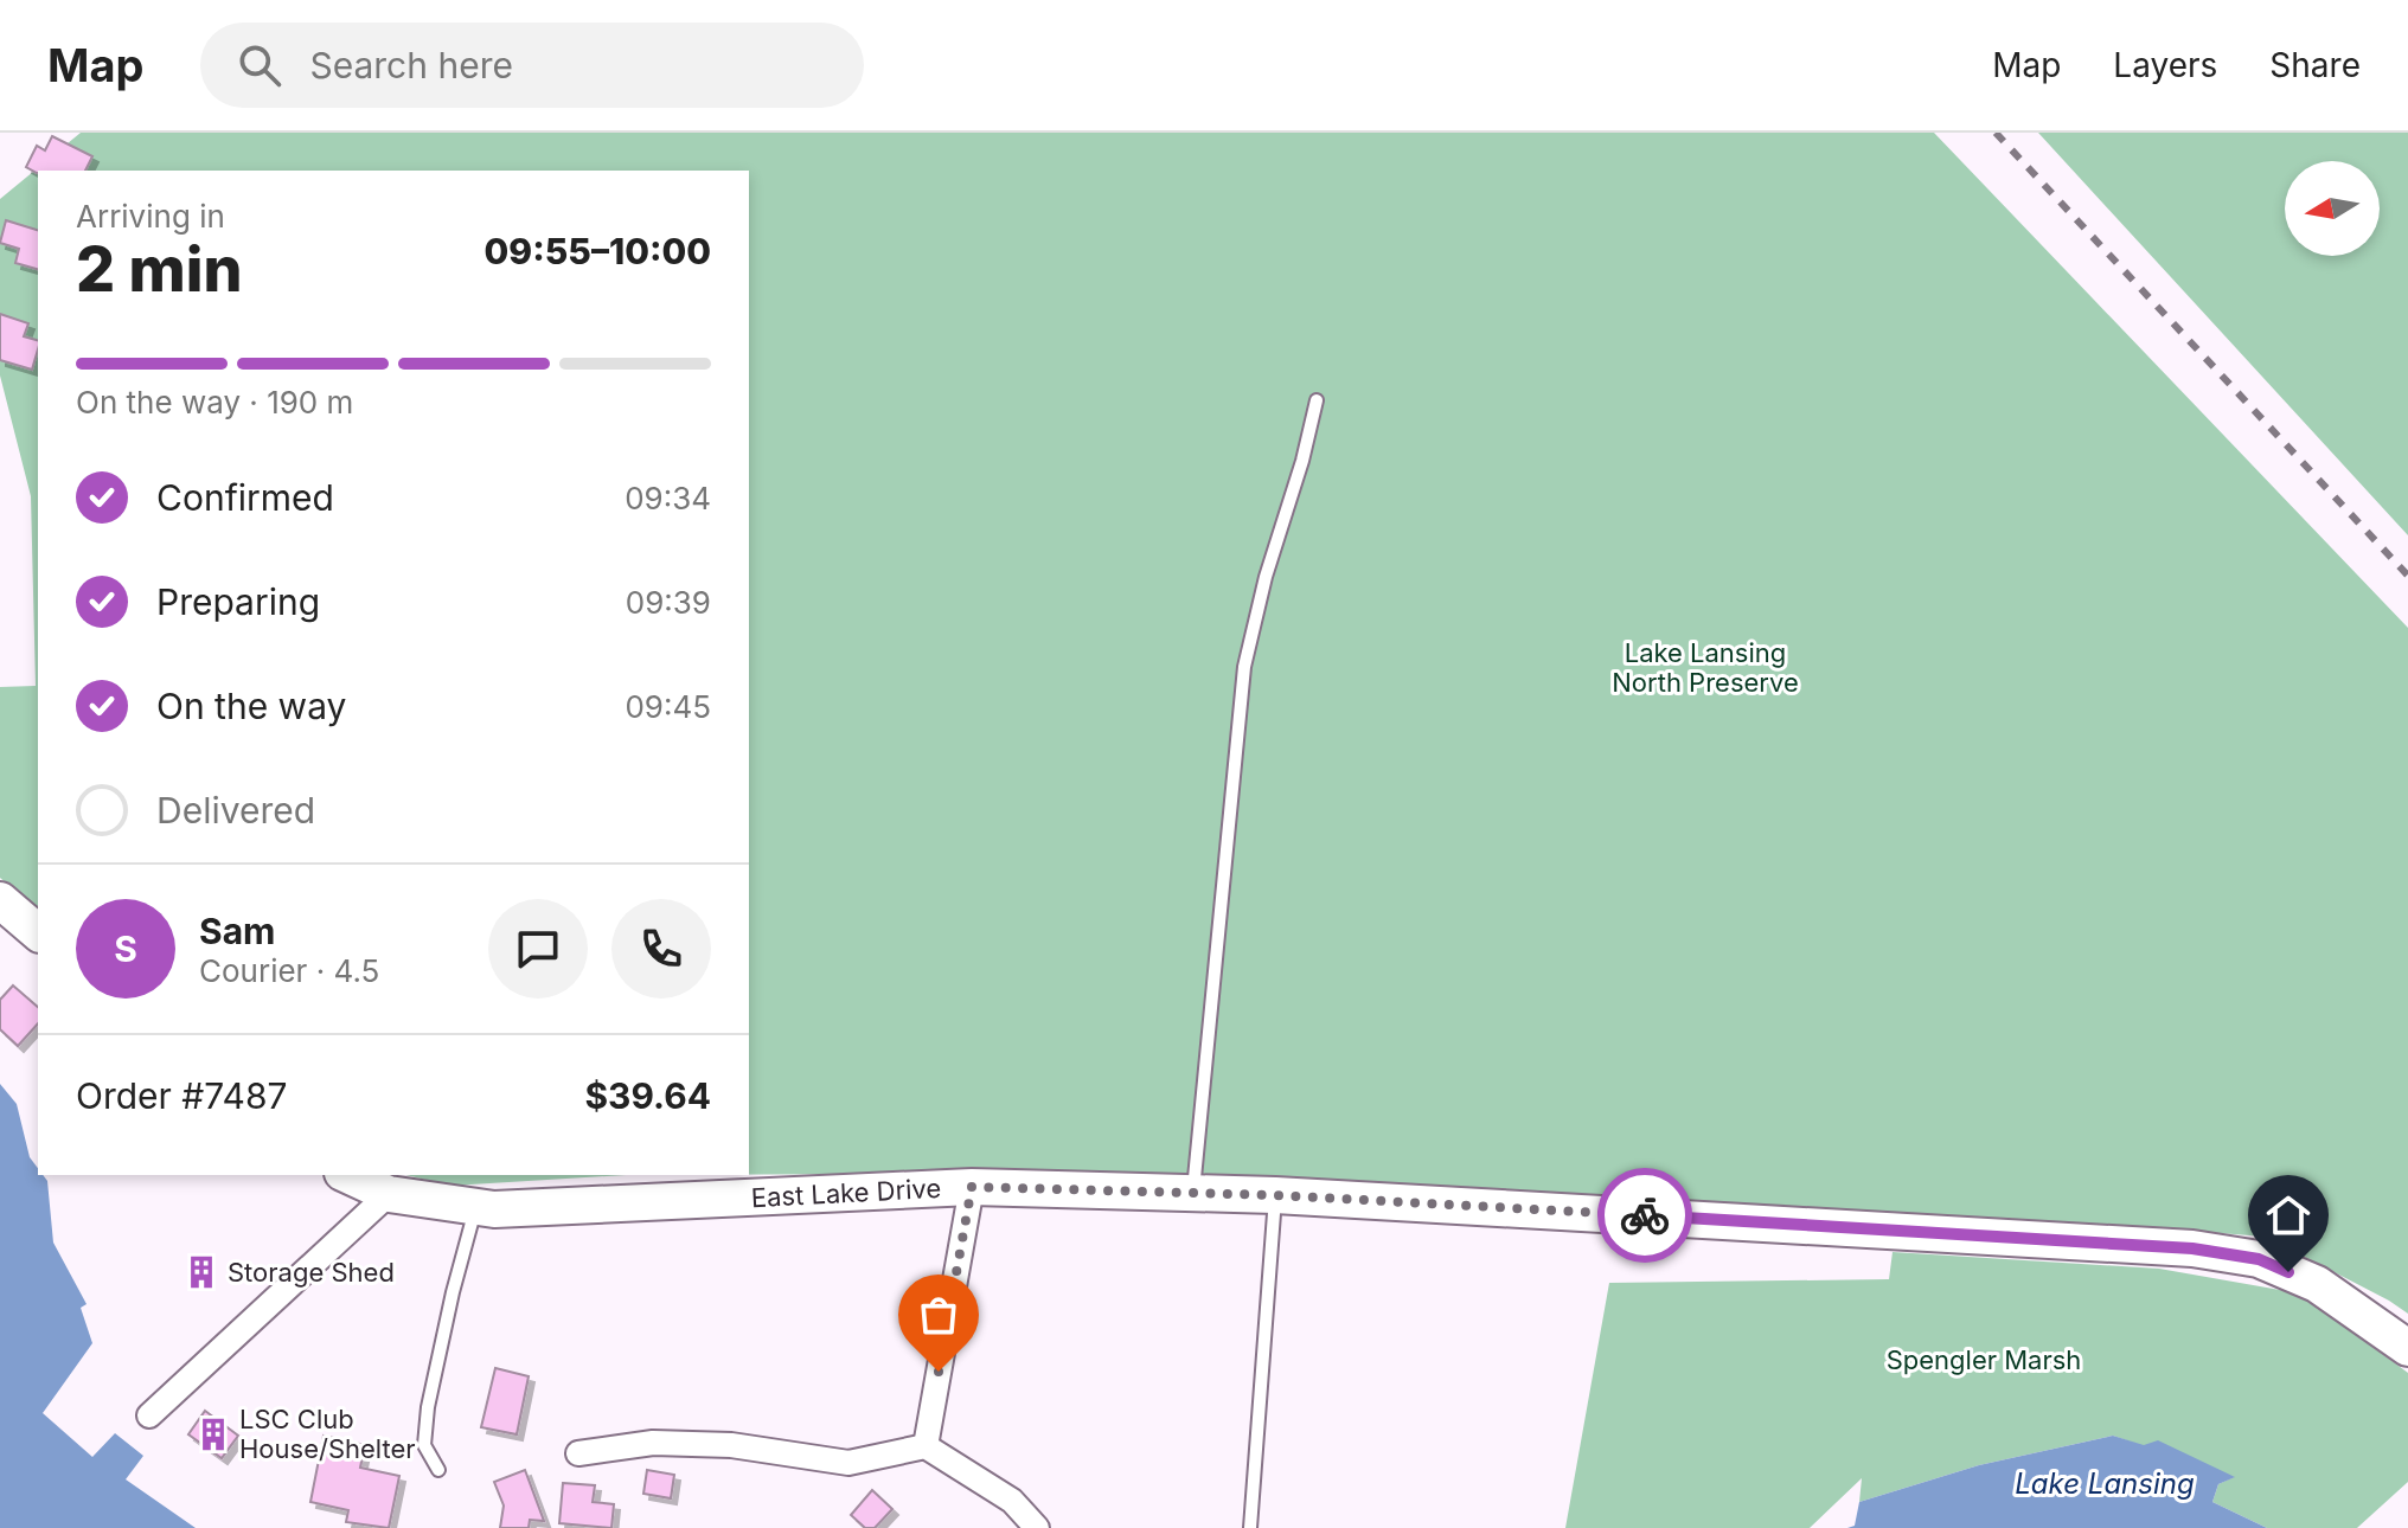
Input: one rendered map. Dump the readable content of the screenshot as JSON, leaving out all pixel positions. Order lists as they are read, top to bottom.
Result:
{
  "streets": {
    "street": ["East Lake Drive"]
  },
  "water": ["Lake Lansing"],
  "parks": ["Lake Lansing North Preserve", "Spengler Marsh"],
  "places": {
    "building": ["Storage Shed", "LSC Club House/Shelter"]
  },
  "north": "left",
  "page": {
    "header": "Map",
    "search": "Search here",
    "nav": ["Map", "Layers", "Share"],
    "heading": ["2 min", "Arriving in", "09:55–10:00"],
    "panel": [
      "Sam",
      "Courier · 4.5",
      "Order #7487",
      "$39.64"
    ],
    "bar": "On the way · 190 m",
    "list": [
      ["Confirmed", "09:34"],
      ["Preparing", "09:39"],
      ["On the way", "09:45"],
      "Delivered"
    ],
    "round": "S"
  }
}
